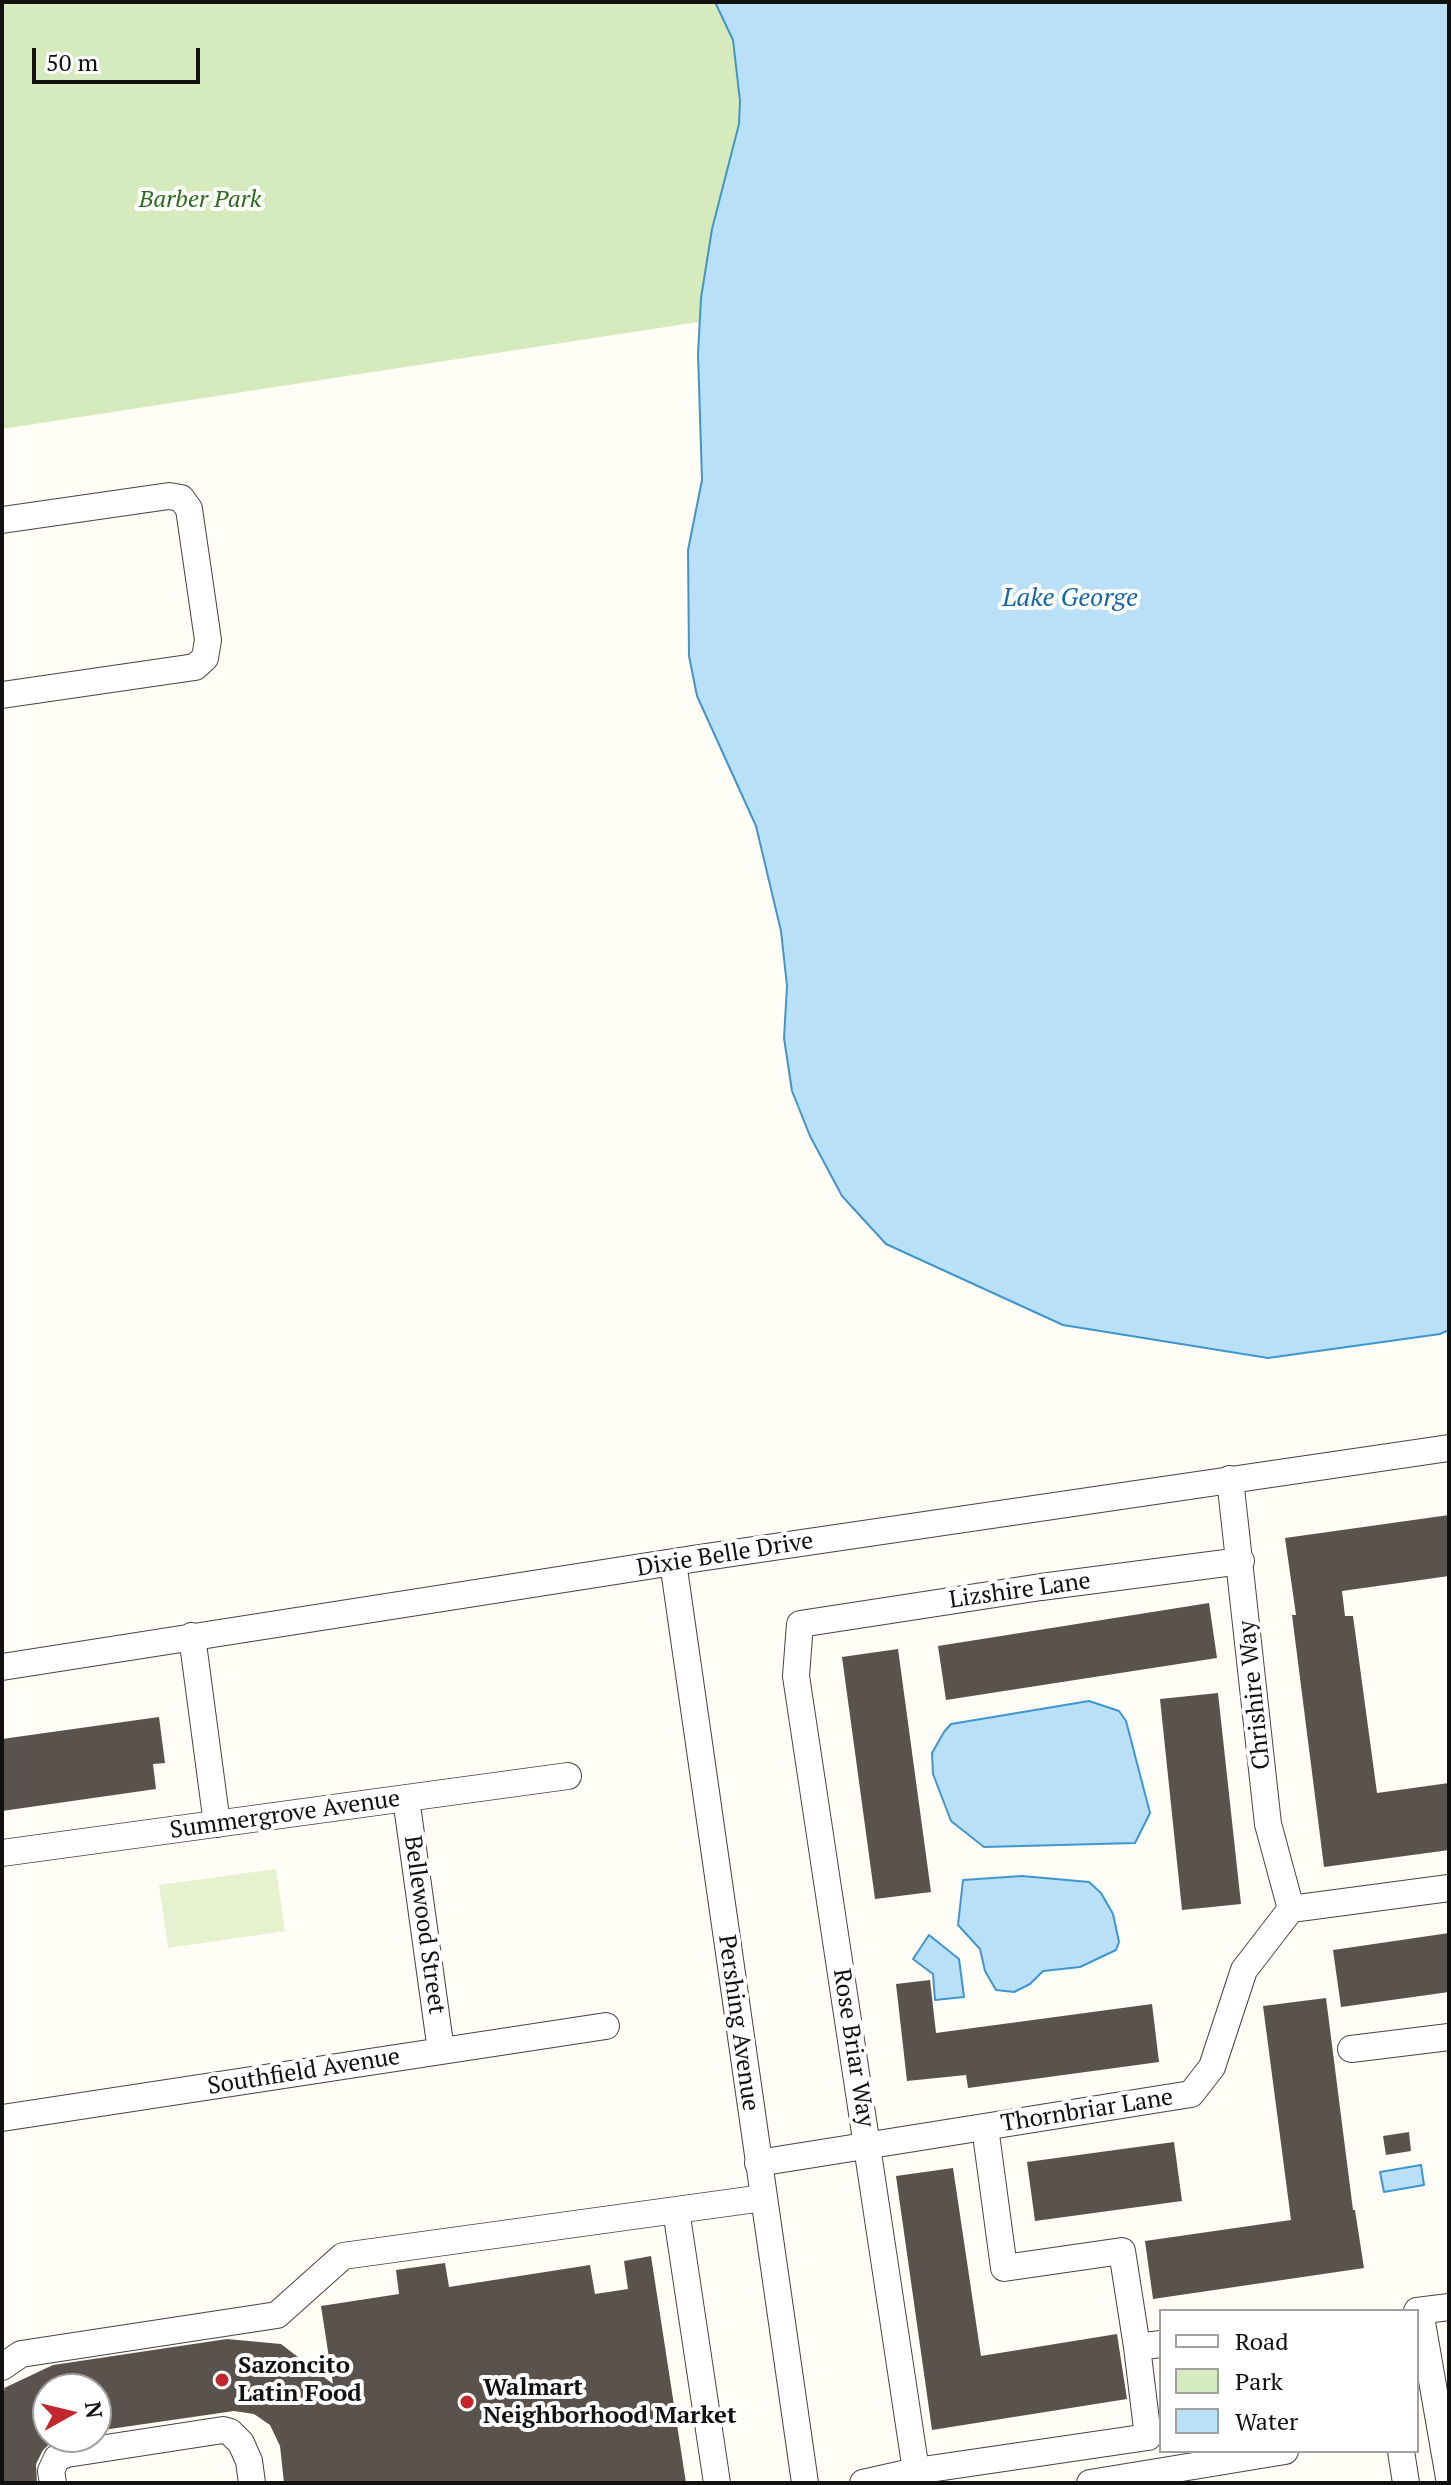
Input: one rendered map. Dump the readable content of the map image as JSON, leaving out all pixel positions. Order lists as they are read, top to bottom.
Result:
{
  "streets": {
    "street": [
      "Dixie Belle Drive",
      "Lizshire Lane",
      "Chrishire Way",
      "Summergrove Avenue",
      "Bellewood Street",
      "Pershing Avenue",
      "Rose Briar Way",
      "Southfield Avenue",
      "Thornbriar Lane"
    ]
  },
  "crossings": [
    ["Dixie Belle Drive", "Chrishire Way"],
    ["Dixie Belle Drive", "Pershing Avenue"],
    ["Lizshire Lane", "Chrishire Way"],
    ["Lizshire Lane", "Rose Briar Way"],
    ["Chrishire Way", "Thornbriar Lane"],
    ["Summergrove Avenue", "Bellewood Street"],
    ["Bellewood Street", "Southfield Avenue"],
    ["Pershing Avenue", "Thornbriar Lane"],
    ["Rose Briar Way", "Thornbriar Lane"]
  ],
  "water": ["Lake George"],
  "parks": ["Barber Park"],
  "places": ["Sazoncito Latin Food", "Walmart Neighborhood Market"],
  "legend": ["Road", "Park", "Water"],
  "scale_bar": "50 m",
  "north": "right"
}
